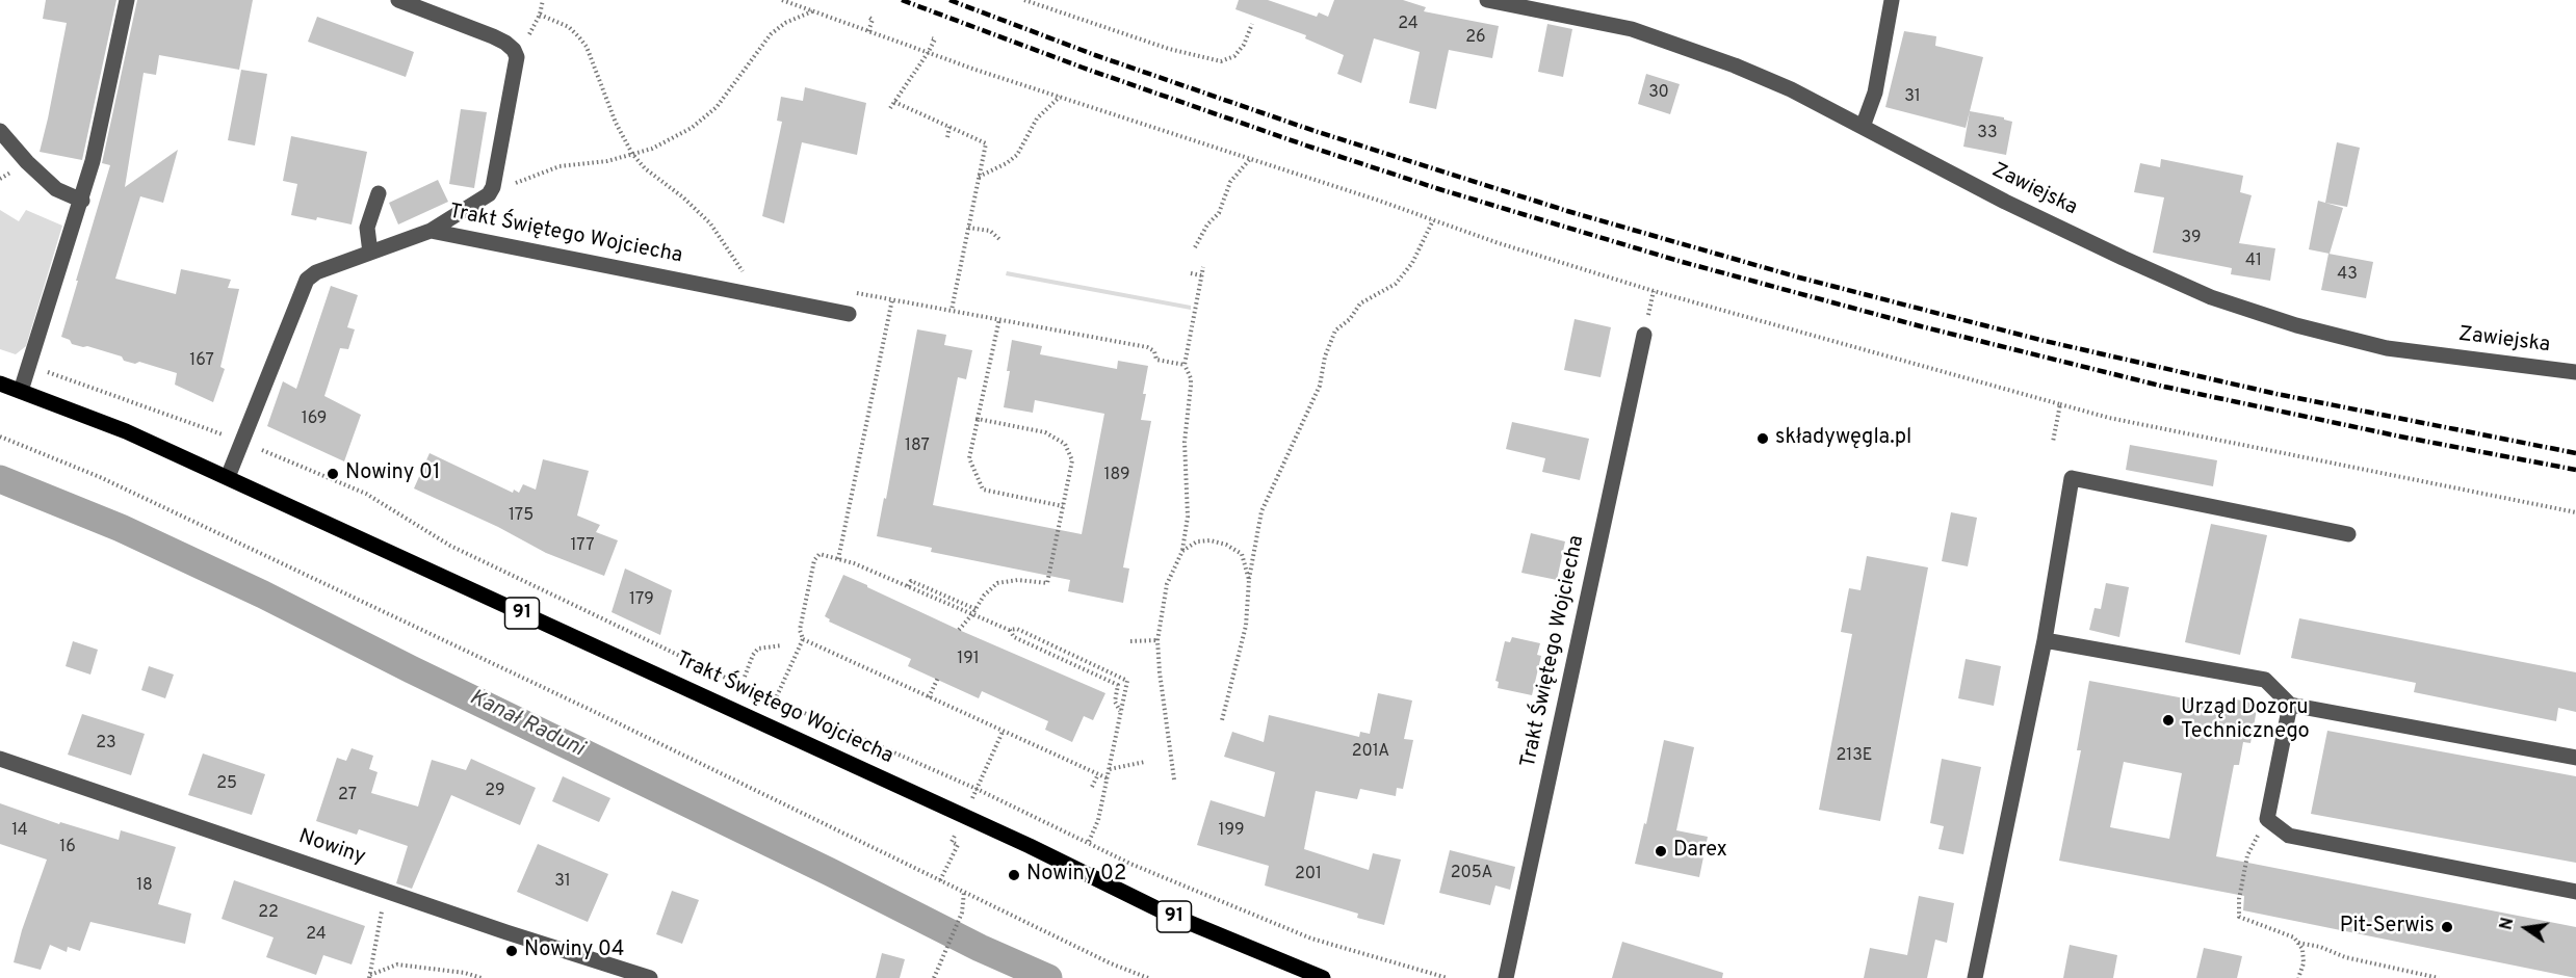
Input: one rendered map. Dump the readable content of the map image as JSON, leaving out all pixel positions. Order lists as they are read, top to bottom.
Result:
{
  "streets": {
    "main road": ["Trakt Świętego Wojciecha", "91"],
    "street": ["Zawiejska", "Nowiny"]
  },
  "water": ["Kanał Raduni"],
  "places": [
    "składywęgla.pl",
    "Nowiny 01",
    "Urząd Dozoru Technicznego",
    "Darex",
    "Nowiny 02",
    "Pit-Serwis",
    "Nowiny 04"
  ],
  "house_numbers": [
    "24",
    "26",
    "30",
    "31",
    "33",
    "39",
    "41",
    "43",
    "167",
    "169",
    "187",
    "189",
    "175",
    "177",
    "179",
    "191",
    "23",
    "201A",
    "213E",
    "25",
    "29",
    "27",
    "14",
    "199",
    "16",
    "205A",
    "201",
    "31",
    "18",
    "22",
    "24"
  ],
  "north": "left"
}
